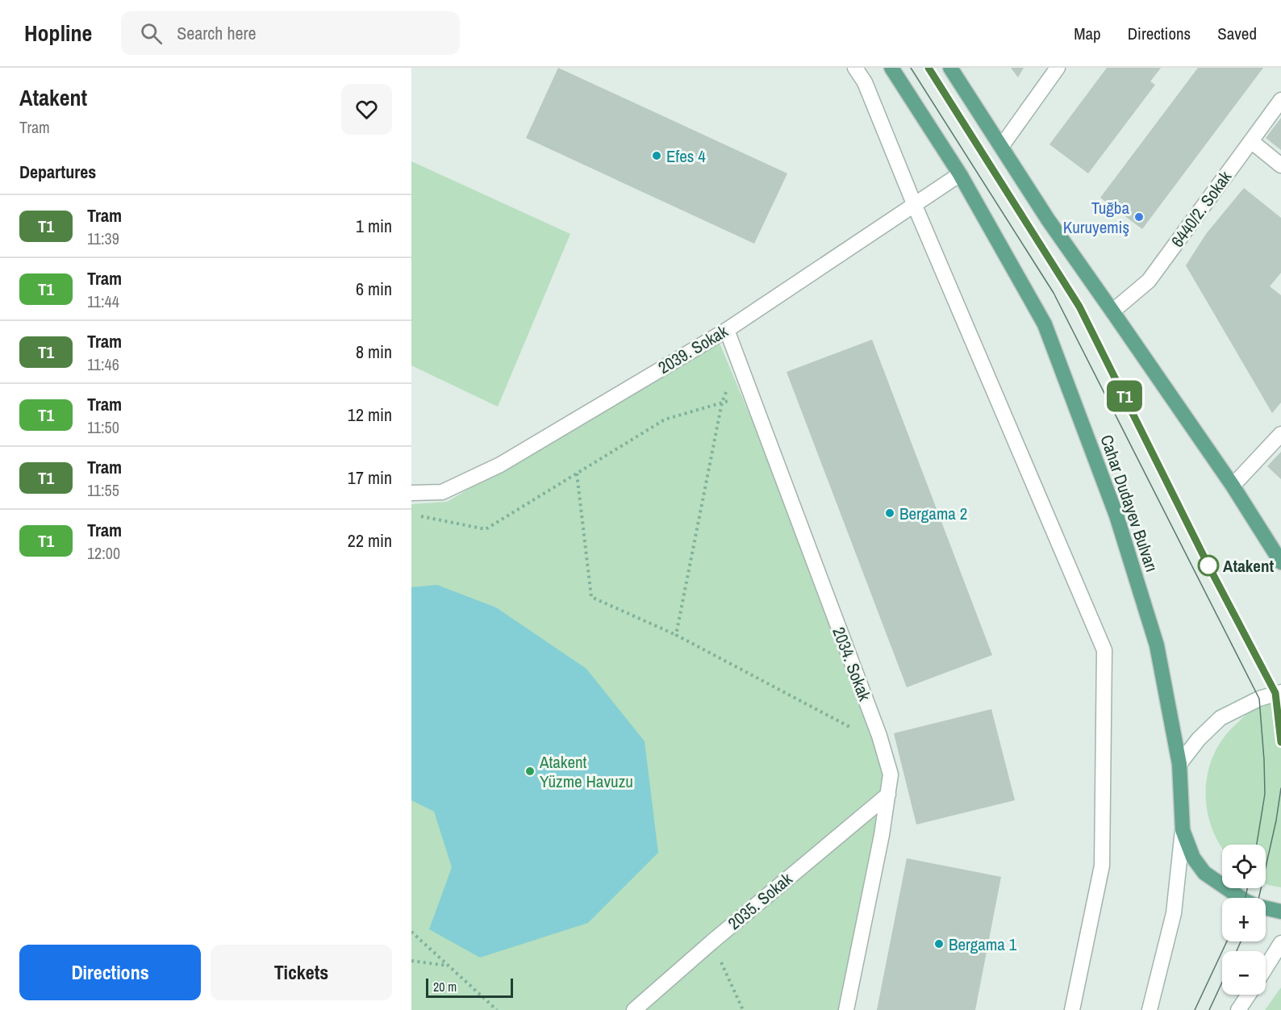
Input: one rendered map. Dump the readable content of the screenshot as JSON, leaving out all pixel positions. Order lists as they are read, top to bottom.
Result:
{
  "streets": {
    "main road": ["Cahar Dudayev Bulvarı"],
    "street": [
      "6440/2. Sokak",
      "2039. Sokak",
      "2034. Sokak",
      "2035. Sokak"
    ]
  },
  "crossings": [
    ["2039. Sokak", "Cahar Dudayev Bulvarı"],
    ["2039. Sokak", "2034. Sokak"],
    ["2034. Sokak", "2035. Sokak"]
  ],
  "places": [
    "Efes 4",
    "Tuğba Kuruyemiş",
    "Bergama 2",
    "Atakent",
    "Atakent Yüzme Havuzu",
    "Bergama 1"
  ],
  "lines": ["tram line T1"],
  "scale_bar": "20 m",
  "page": {
    "header": "Hopline",
    "search": "Search here",
    "nav": ["Map", "Directions", "Saved"],
    "heading": [
      ["Atakent", "Tram"],
      "Departures"
    ],
    "on_map": "T1",
    "list": [
      {
        "mark": "T1",
        "name": "Tram",
        "note": "11:39",
        "value": "1 min"
      },
      {
        "mark": "T1",
        "name": "Tram",
        "note": "11:44",
        "value": "6 min"
      },
      {
        "mark": "T1",
        "name": "Tram",
        "note": "11:46",
        "value": "8 min"
      },
      {
        "mark": "T1",
        "name": "Tram",
        "note": "11:50",
        "value": "12 min"
      },
      {
        "mark": "T1",
        "name": "Tram",
        "note": "11:55",
        "value": "17 min"
      },
      {
        "mark": "T1",
        "name": "Tram",
        "note": "12:00",
        "value": "22 min"
      }
    ],
    "map_buttons": ["+", "−"],
    "buttons": ["Directions", "Tickets"],
    "scale": "20 m"
  }
}
